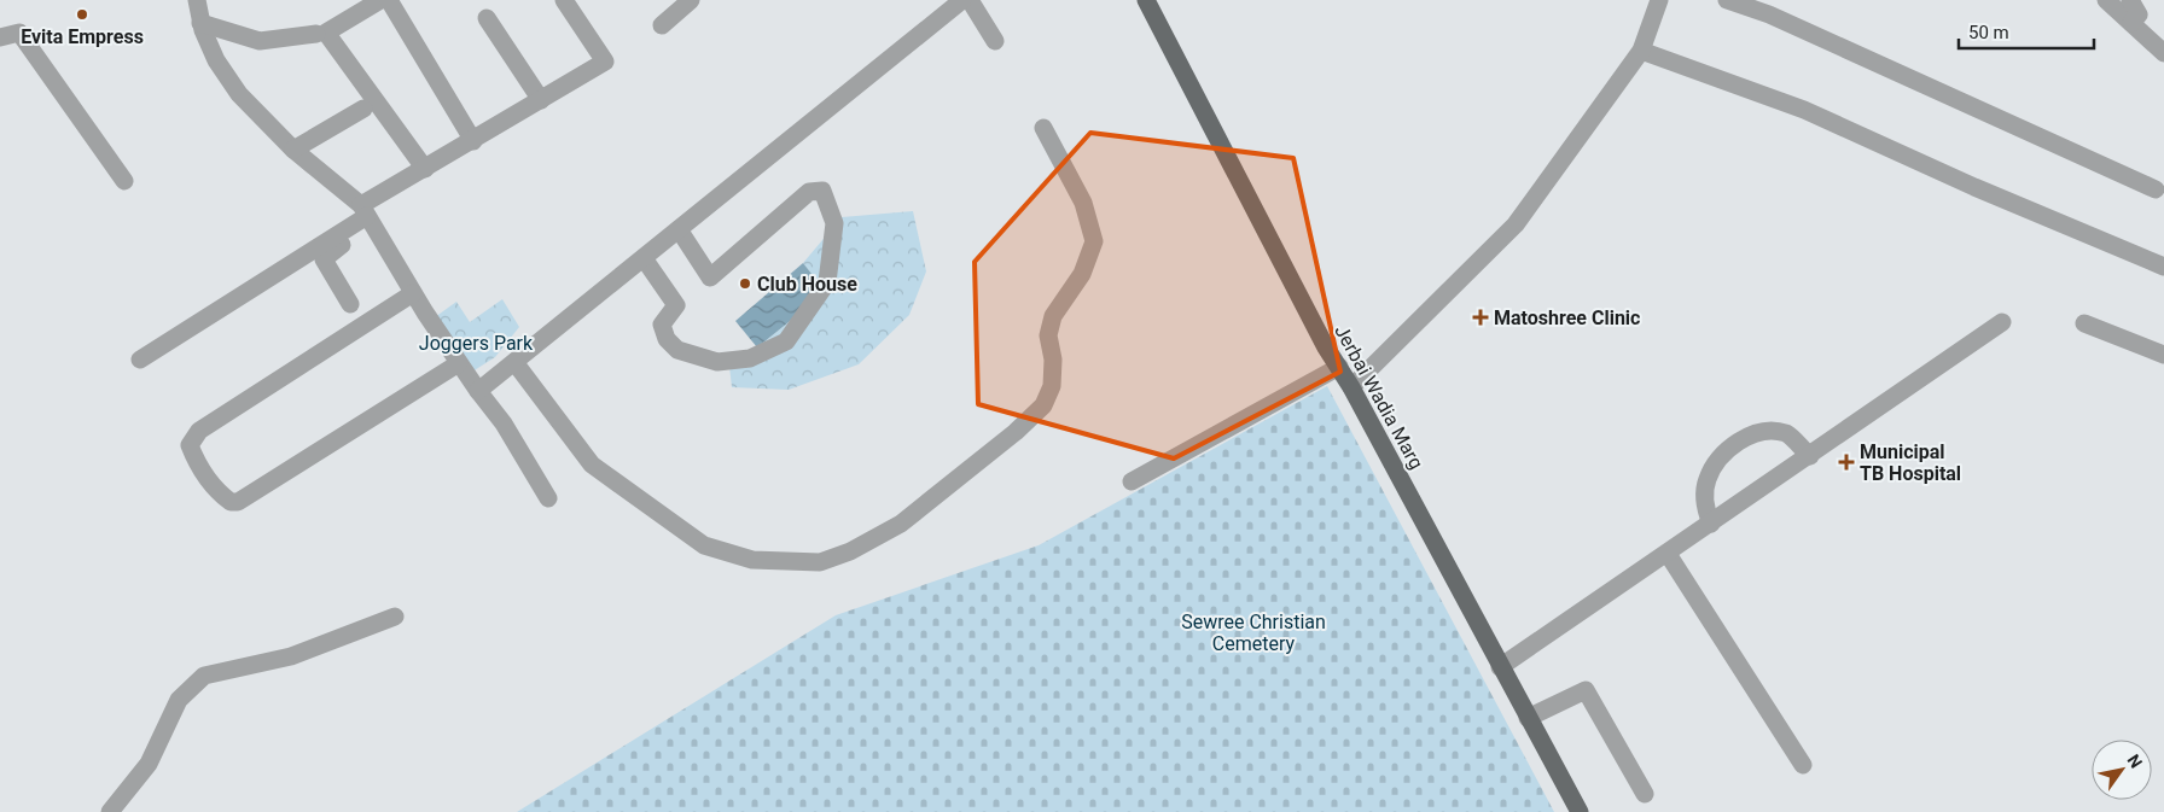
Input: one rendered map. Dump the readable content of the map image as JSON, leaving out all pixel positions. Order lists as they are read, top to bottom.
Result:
{
  "streets": {
    "main road": ["Jerbai Wadia Marg"]
  },
  "parks": ["Joggers Park", "Sewree Christian Cemetery"],
  "places": {
    "other": ["Evita Empress", "Club House"],
    "health": ["Matoshree Clinic", "Municipal TB Hospital"]
  },
  "scale_bar": "50 m",
  "north": "top right"
}
